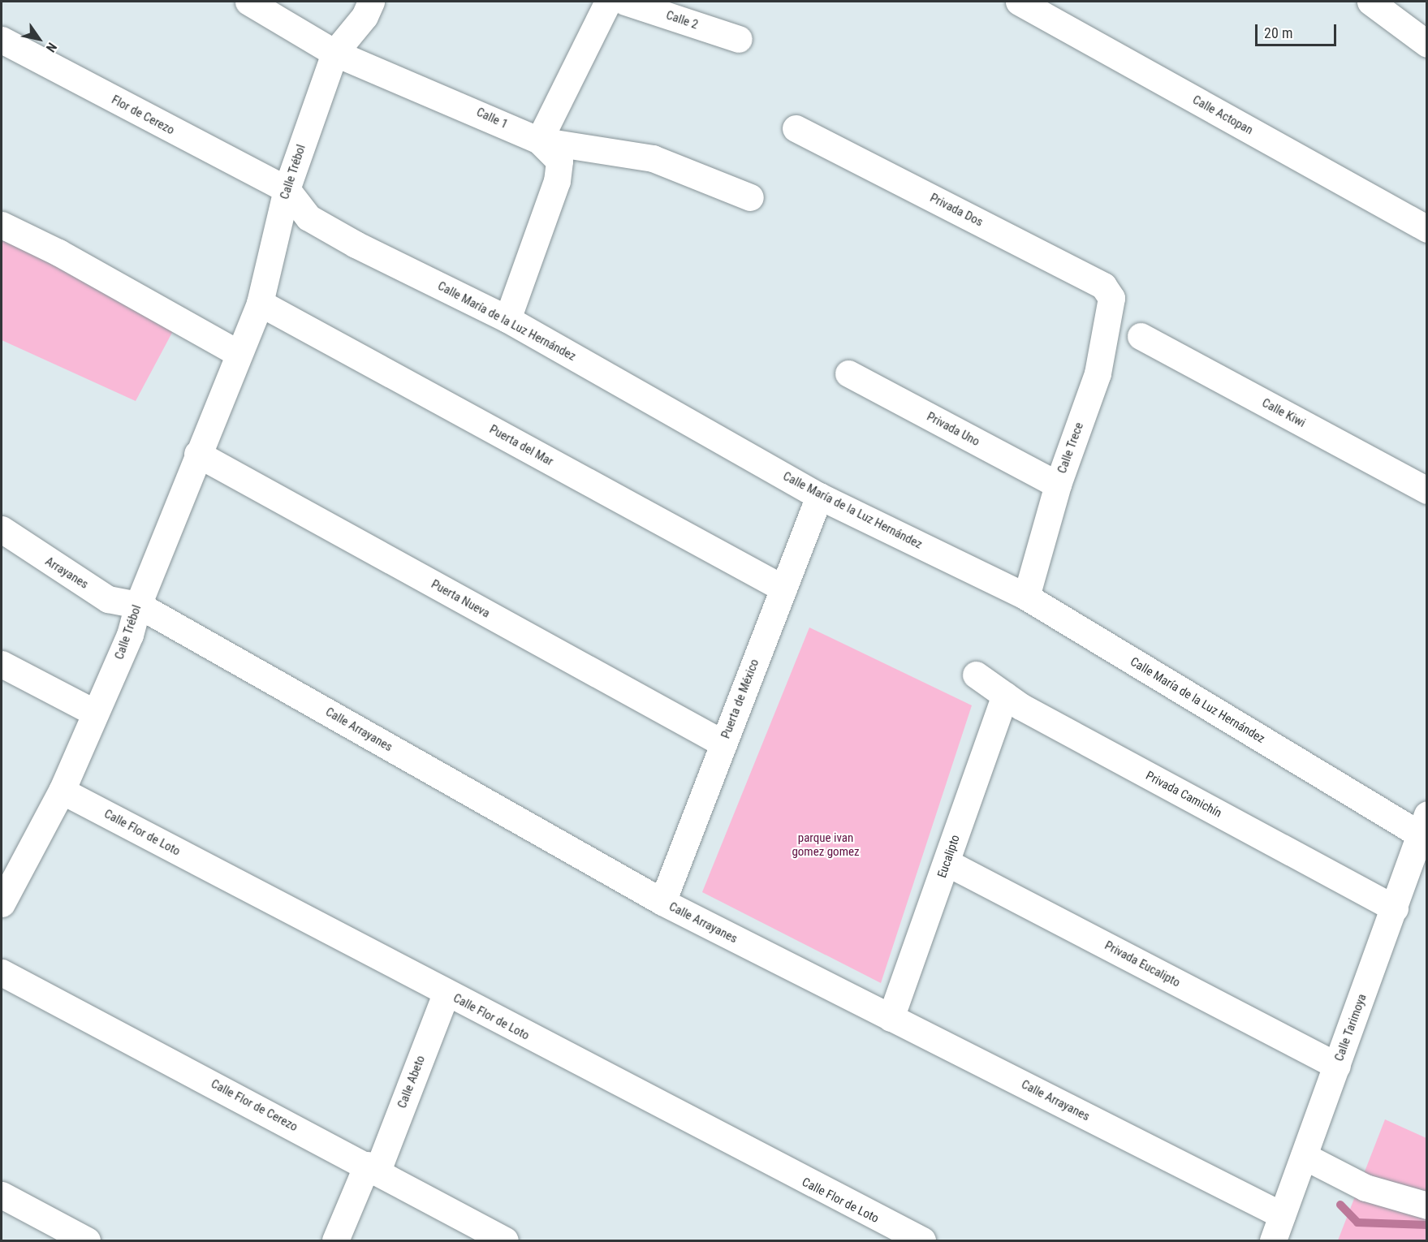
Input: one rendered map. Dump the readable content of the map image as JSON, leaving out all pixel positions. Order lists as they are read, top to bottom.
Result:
{
  "streets": {
    "street": [
      "Calle 2",
      "Flor de Cerezo",
      "Calle Actopan",
      "Calle 1",
      "Calle Trébol",
      "Privada Dos",
      "Calle María de la Luz Hernández",
      "Calle Kiwi",
      "Privada Uno",
      "Puerta del Mar",
      "Calle Trece",
      "Arrayanes",
      "Puerta Nueva",
      "Puerta de México",
      "Calle Arrayanes",
      "Privada Camichín",
      "Calle Flor de Loto",
      "Eucalipto",
      "Privada Eucalipto",
      "Calle Tarimoya",
      "Calle Abeto",
      "Calle Flor de Cerezo"
    ]
  },
  "crossings": [
    ["Flor de Cerezo", "Calle Trébol"],
    ["Flor de Cerezo", "Calle María de la Luz Hernández"],
    ["Calle 1", "Calle Trébol"],
    ["Calle Trébol", "Calle María de la Luz Hernández"],
    ["Calle Trébol", "Puerta del Mar"],
    ["Calle Trébol", "Arrayanes"],
    ["Calle Trébol", "Puerta Nueva"],
    ["Calle Trébol", "Calle Arrayanes"],
    ["Calle Trébol", "Calle Flor de Loto"],
    ["Privada Dos", "Calle Trece"],
    ["Calle María de la Luz Hernández", "Calle Trece"],
    ["Calle María de la Luz Hernández", "Puerta de México"],
    ["Calle María de la Luz Hernández", "Calle Tarimoya"],
    ["Privada Uno", "Calle Trece"],
    ["Puerta del Mar", "Puerta de México"],
    ["Arrayanes", "Calle Arrayanes"],
    ["Puerta Nueva", "Puerta de México"],
    ["Puerta de México", "Calle Arrayanes"],
    ["Calle Arrayanes", "Eucalipto"],
    ["Calle Arrayanes", "Calle Tarimoya"],
    ["Privada Camichín", "Eucalipto"],
    ["Privada Camichín", "Calle Tarimoya"],
    ["Calle Flor de Loto", "Calle Abeto"],
    ["Eucalipto", "Privada Eucalipto"],
    ["Privada Eucalipto", "Calle Tarimoya"],
    ["Calle Abeto", "Calle Flor de Cerezo"]
  ],
  "parks": ["parque ivan gomez gomez"],
  "scale_bar": "20 m",
  "north": "bottom right"
}
